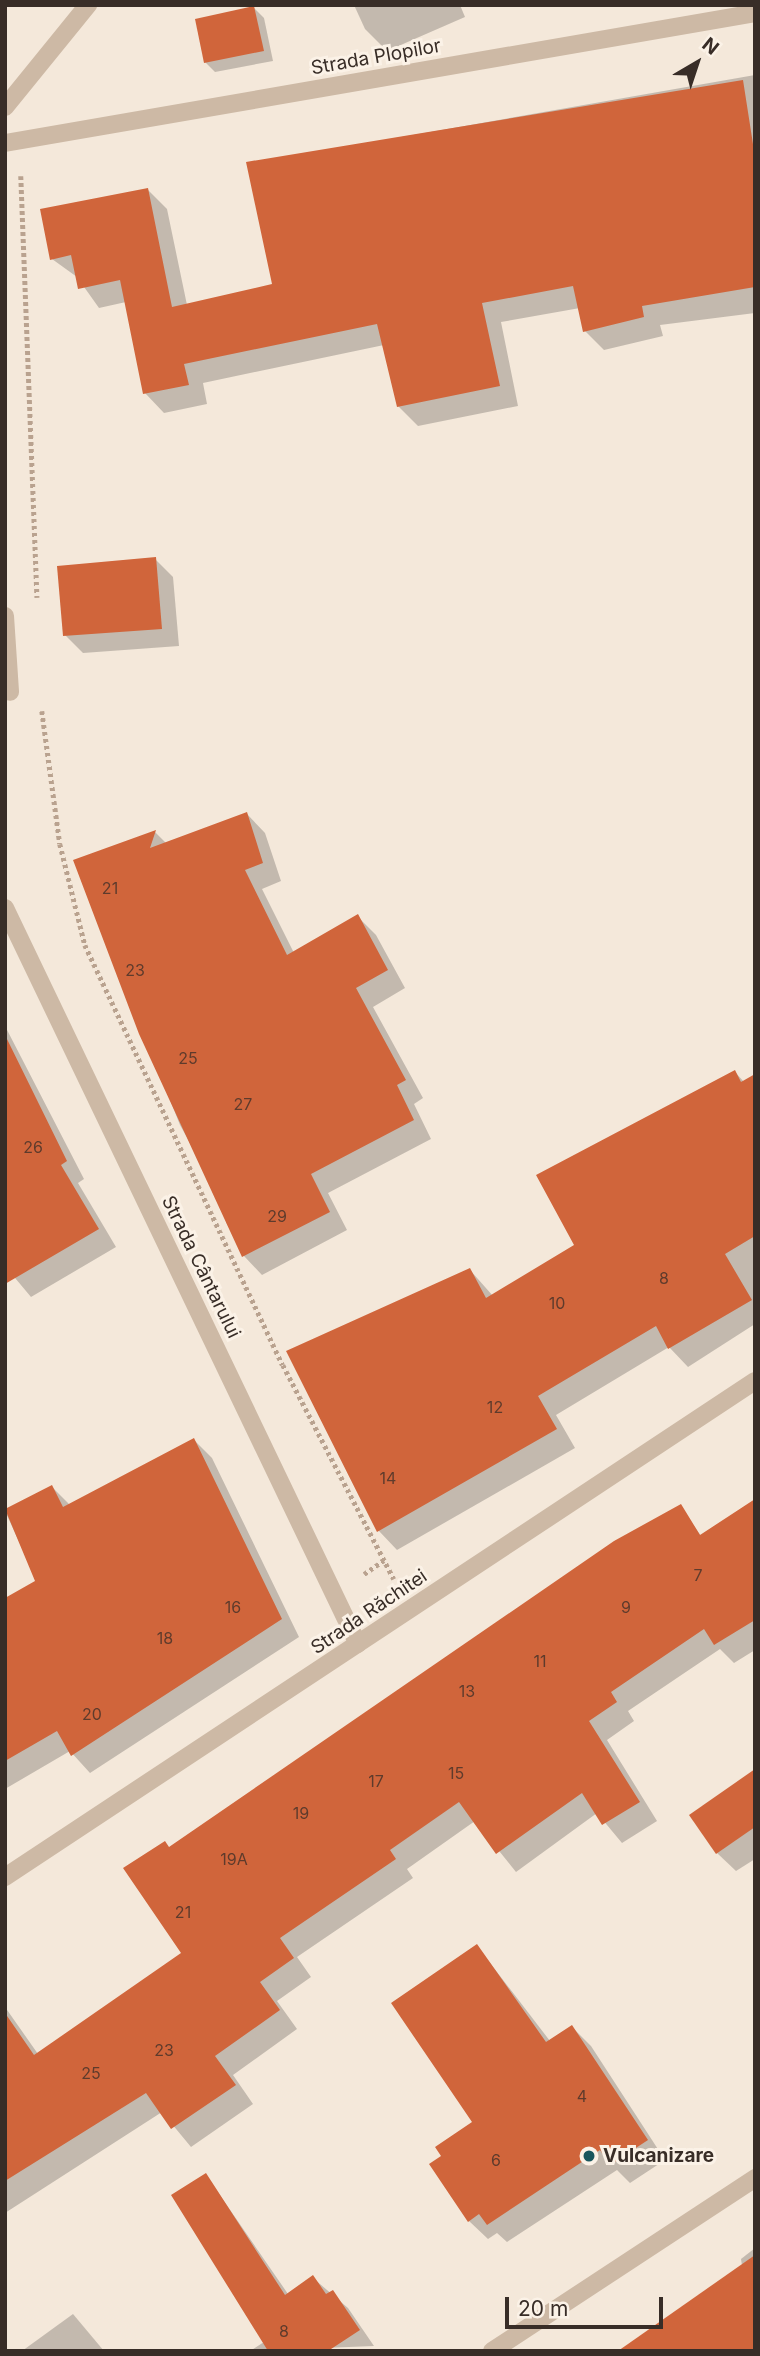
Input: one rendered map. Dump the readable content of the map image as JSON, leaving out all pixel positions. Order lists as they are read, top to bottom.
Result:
{
  "streets": {
    "street": ["Strada Plopilor", "Strada Cântarului", "Strada Răchitei"]
  },
  "crossings": [
    ["Strada Cântarului", "Strada Răchitei"]
  ],
  "places": ["Vulcanizare"],
  "house_numbers": [
    "21",
    "23",
    "25",
    "27",
    "26",
    "29",
    "8",
    "10",
    "12",
    "14",
    "7",
    "16",
    "9",
    "18",
    "11",
    "13",
    "20",
    "15",
    "17",
    "19",
    "19A",
    "21",
    "23",
    "25",
    "4",
    "6",
    "8"
  ],
  "scale_bar": "20 m",
  "north": "top right"
}
